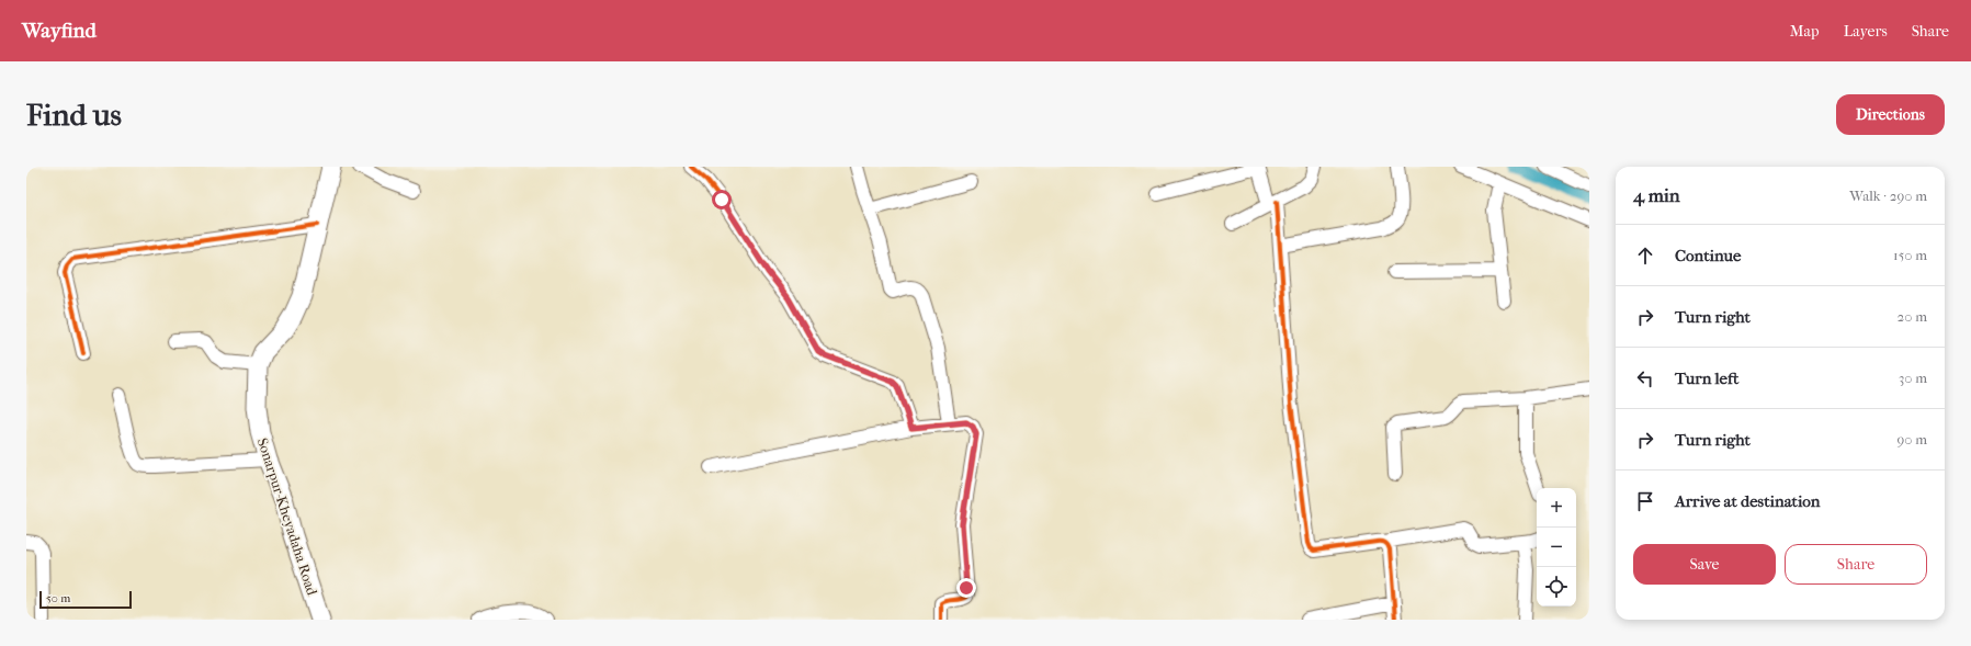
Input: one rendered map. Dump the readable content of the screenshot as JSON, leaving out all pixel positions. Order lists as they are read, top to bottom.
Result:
{
  "streets": {
    "main road": ["Sonarpur-Kheyadaha Road"]
  },
  "scale_bar": "50 m",
  "page": {
    "header": "Wayfind",
    "nav": ["Map", "Layers", "Share"],
    "buttons": [
      "Directions",
      ["Save", "Share"]
    ],
    "title": "Find us",
    "heading": ["4 min", "Walk · 290 m"],
    "list": [
      ["Continue", "150 m"],
      ["Turn right", "20 m"],
      ["Turn left", "30 m"],
      ["Turn right", "90 m"],
      "Arrive at destination"
    ],
    "map_buttons": ["+", "−"],
    "scale": "50 m"
  }
}
